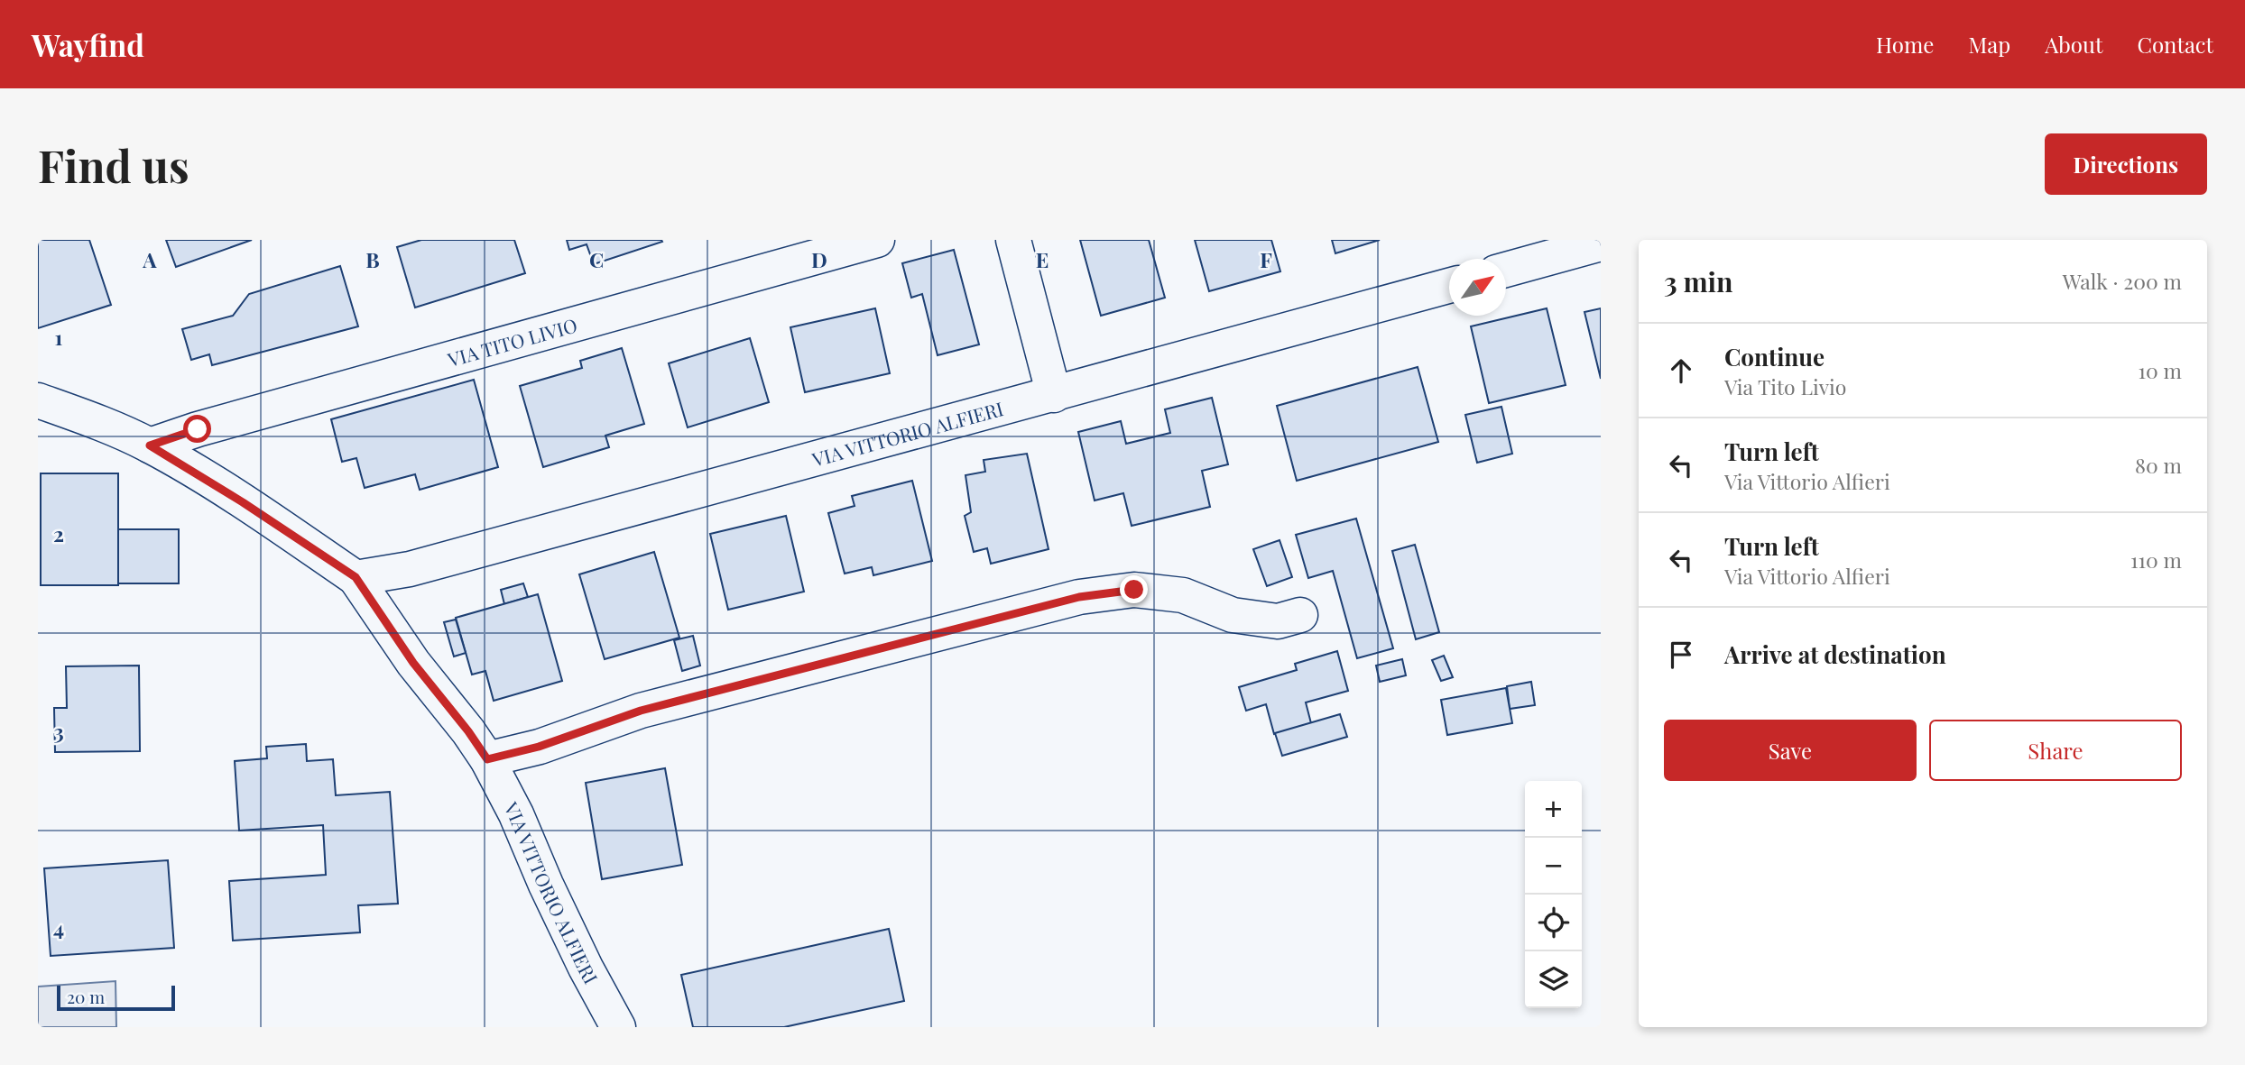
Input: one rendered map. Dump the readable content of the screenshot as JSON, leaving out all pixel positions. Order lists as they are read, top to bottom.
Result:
{
  "streets": {
    "street": ["VIA TITO LIVIO", "VIA VITTORIO ALFIERI"]
  },
  "crossings": [
    ["VIA TITO LIVIO", "VIA VITTORIO ALFIERI"]
  ],
  "scale_bar": "20 m",
  "north": "top right",
  "page": {
    "header": "Wayfind",
    "nav": [
      "Home",
      "Map",
      "About",
      "Contact"
    ],
    "buttons": [
      "Directions",
      ["Save", "Share"]
    ],
    "title": "Find us",
    "heading": ["3 min", "Walk · 200 m"],
    "list": [
      ["Continue", "Via Tito Livio", "10 m"],
      ["Turn left", "Via Vittorio Alfieri", "80 m"],
      ["Turn left", "Via Vittorio Alfieri", "110 m"],
      "Arrive at destination"
    ],
    "map_buttons": ["+", "−"],
    "scale": "20 m"
  },
  "grid": {
    "columns": [
      "A",
      "B",
      "C",
      "D",
      "E",
      "F"
    ],
    "rows": [
      "1",
      "2",
      "3",
      "4"
    ]
  }
}
